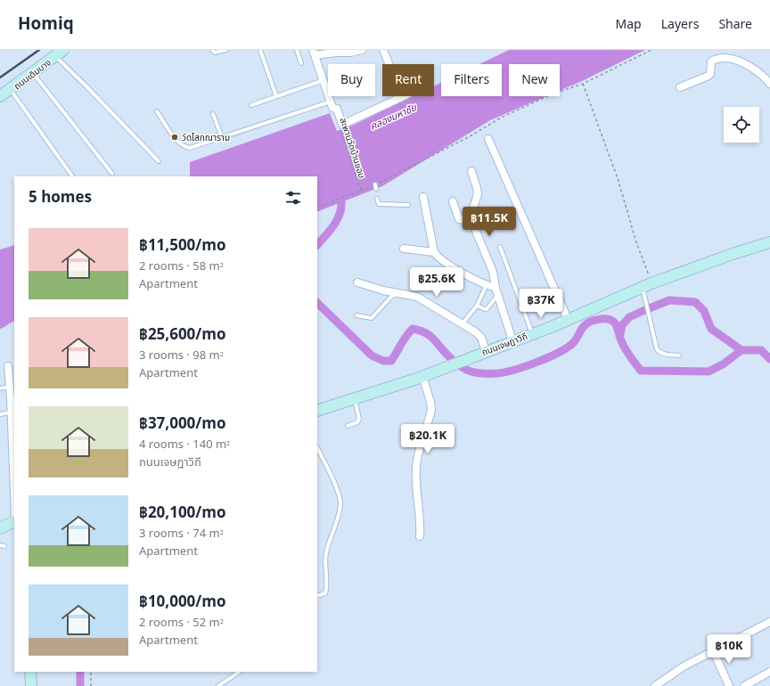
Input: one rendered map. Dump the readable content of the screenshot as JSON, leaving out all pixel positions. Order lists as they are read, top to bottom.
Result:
{
  "streets": {
    "street": ["ถนนเดิมบาง", "ถนนเจษฎาวิถี"],
    "path": ["สะพานวัดบ้านขอม"]
  },
  "water": ["คลองมหาชัย"],
  "places": ["วัดโสภณาราม"],
  "page": {
    "header": "Homiq",
    "nav": ["Map", "Layers", "Share"],
    "chip": [
      "Buy",
      "Rent",
      "Filters",
      "New"
    ],
    "heading": "5 homes",
    "price": [
      "฿11.5K",
      "฿25.6K",
      "฿37K",
      "฿20.1K",
      "฿10K"
    ],
    "list": [
      {
        "name": "฿11,500/mo",
        "note": "2 rooms · 58 m² · Apartment"
      },
      {
        "name": "฿25,600/mo",
        "note": "3 rooms · 98 m² · Apartment"
      },
      {
        "name": "฿37,000/mo",
        "note": "4 rooms · 140 m² · ถนนเจษฎาวิถี"
      },
      {
        "name": "฿20,100/mo",
        "note": "3 rooms · 74 m² · Apartment"
      },
      {
        "name": "฿10,000/mo",
        "note": "2 rooms · 52 m² · Apartment"
      }
    ]
  }
}
